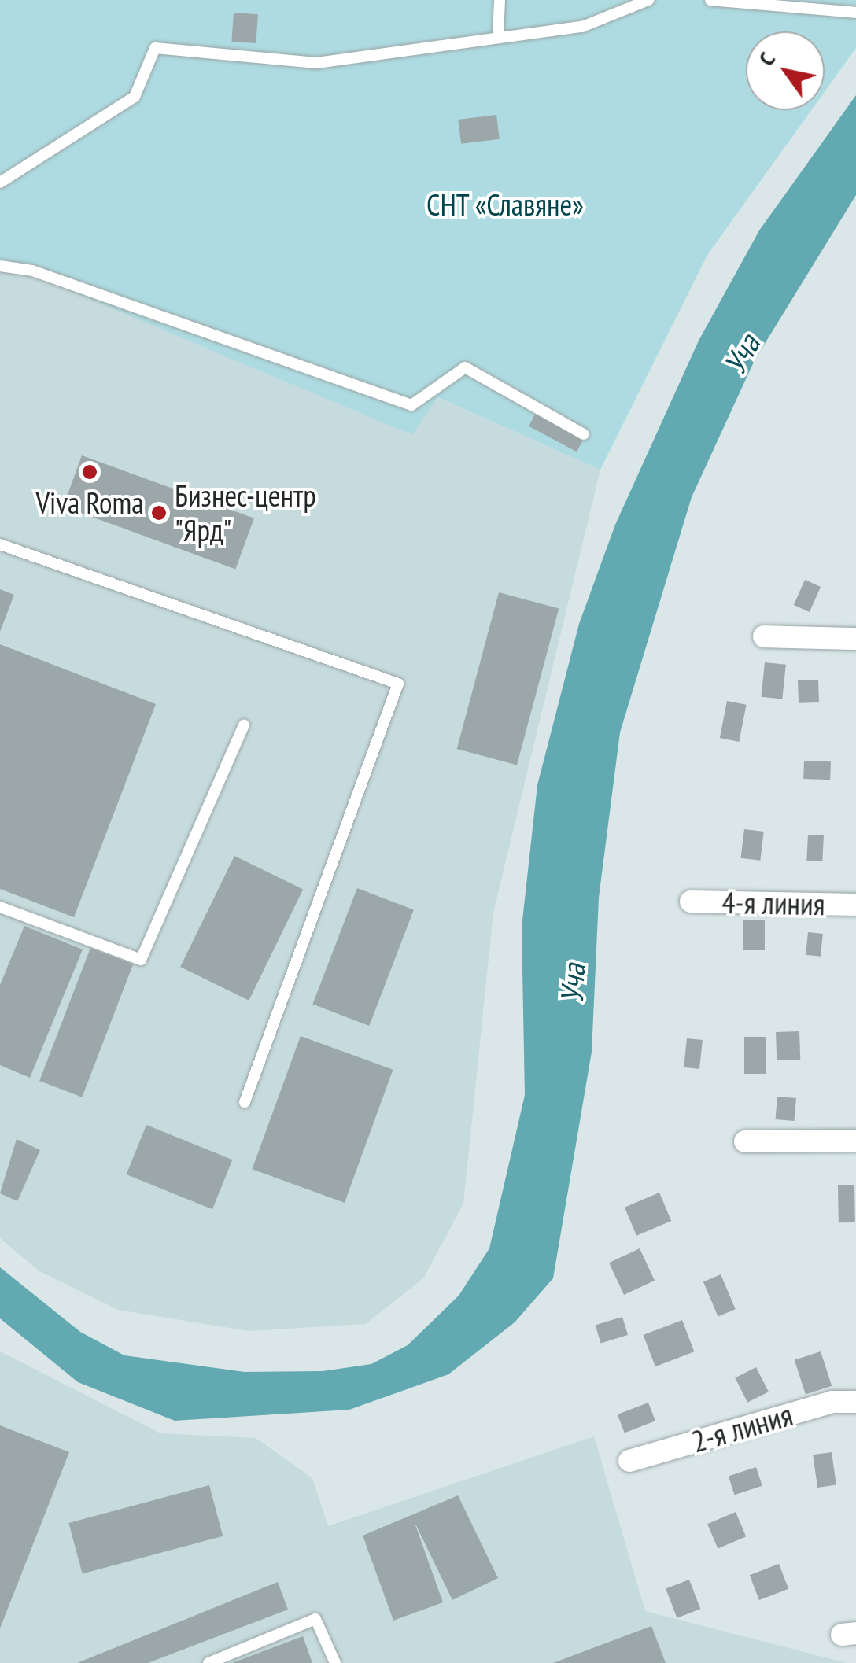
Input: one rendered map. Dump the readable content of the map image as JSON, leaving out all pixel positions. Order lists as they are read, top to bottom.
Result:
{
  "streets": {
    "street": ["4-я линия", "2-я линия"]
  },
  "water": ["Уча"],
  "parks": ["СНТ «Славяне»"],
  "places": ["Viva Roma", "Бизнес-центр \"Ярд\""],
  "north": "top left"
}
